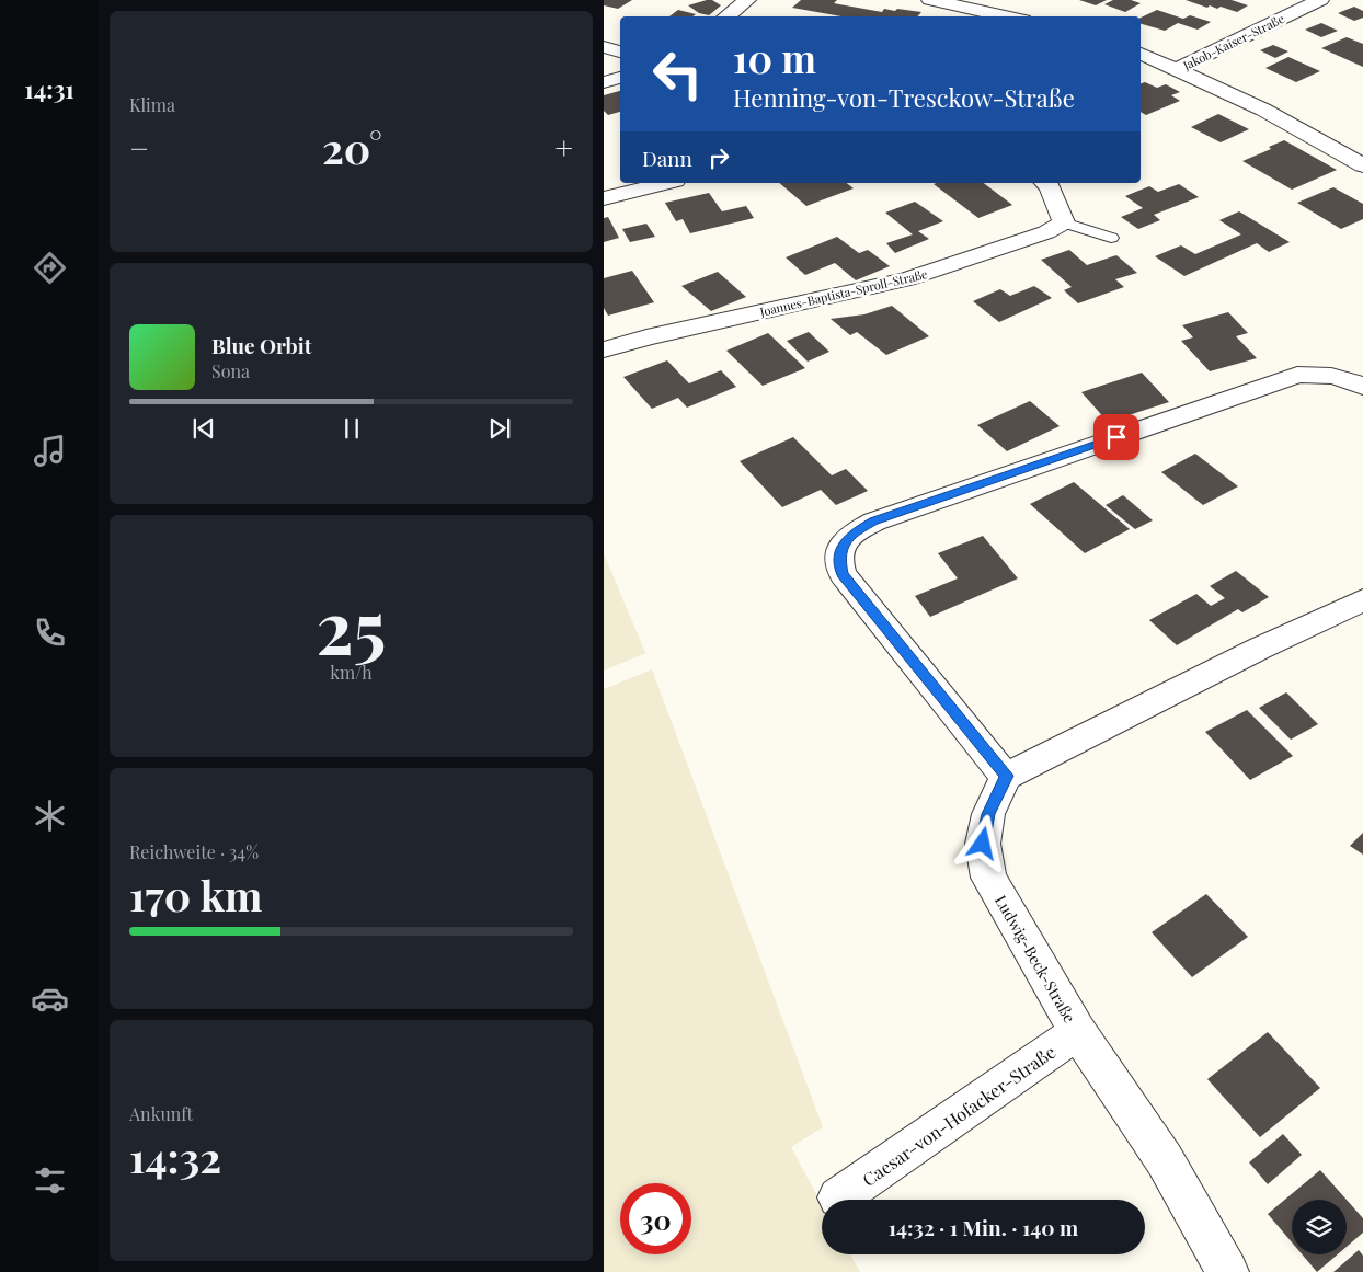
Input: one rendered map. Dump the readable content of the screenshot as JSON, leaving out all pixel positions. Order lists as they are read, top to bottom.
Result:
{
  "streets": {
    "street": [
      "Jakob-Kaiser-Straße",
      "Joannes-Baptista-Sproll-Straße",
      "Ludwig-Beck-Straße",
      "Caesar-von-Hofacker-Straße"
    ]
  },
  "crossings": [
    ["Ludwig-Beck-Straße", "Caesar-von-Hofacker-Straße"]
  ],
  "page": {
    "tabs": "14:31",
    "tile": [
      "Klima",
      ["25", "km/h"],
      ["Reichweite · 34%", "170 km"],
      ["Ankunft", "14:32"]
    ],
    "turn": ["10 m", "Henning-von-Tresckow-Straße"],
    "heat": ["−", "20°", "+"],
    "then": "Dann",
    "song": ["Blue Orbit", "Sona"],
    "limit": "30",
    "trip": "14:32 · 1 Min. · 140 m"
  }
}
